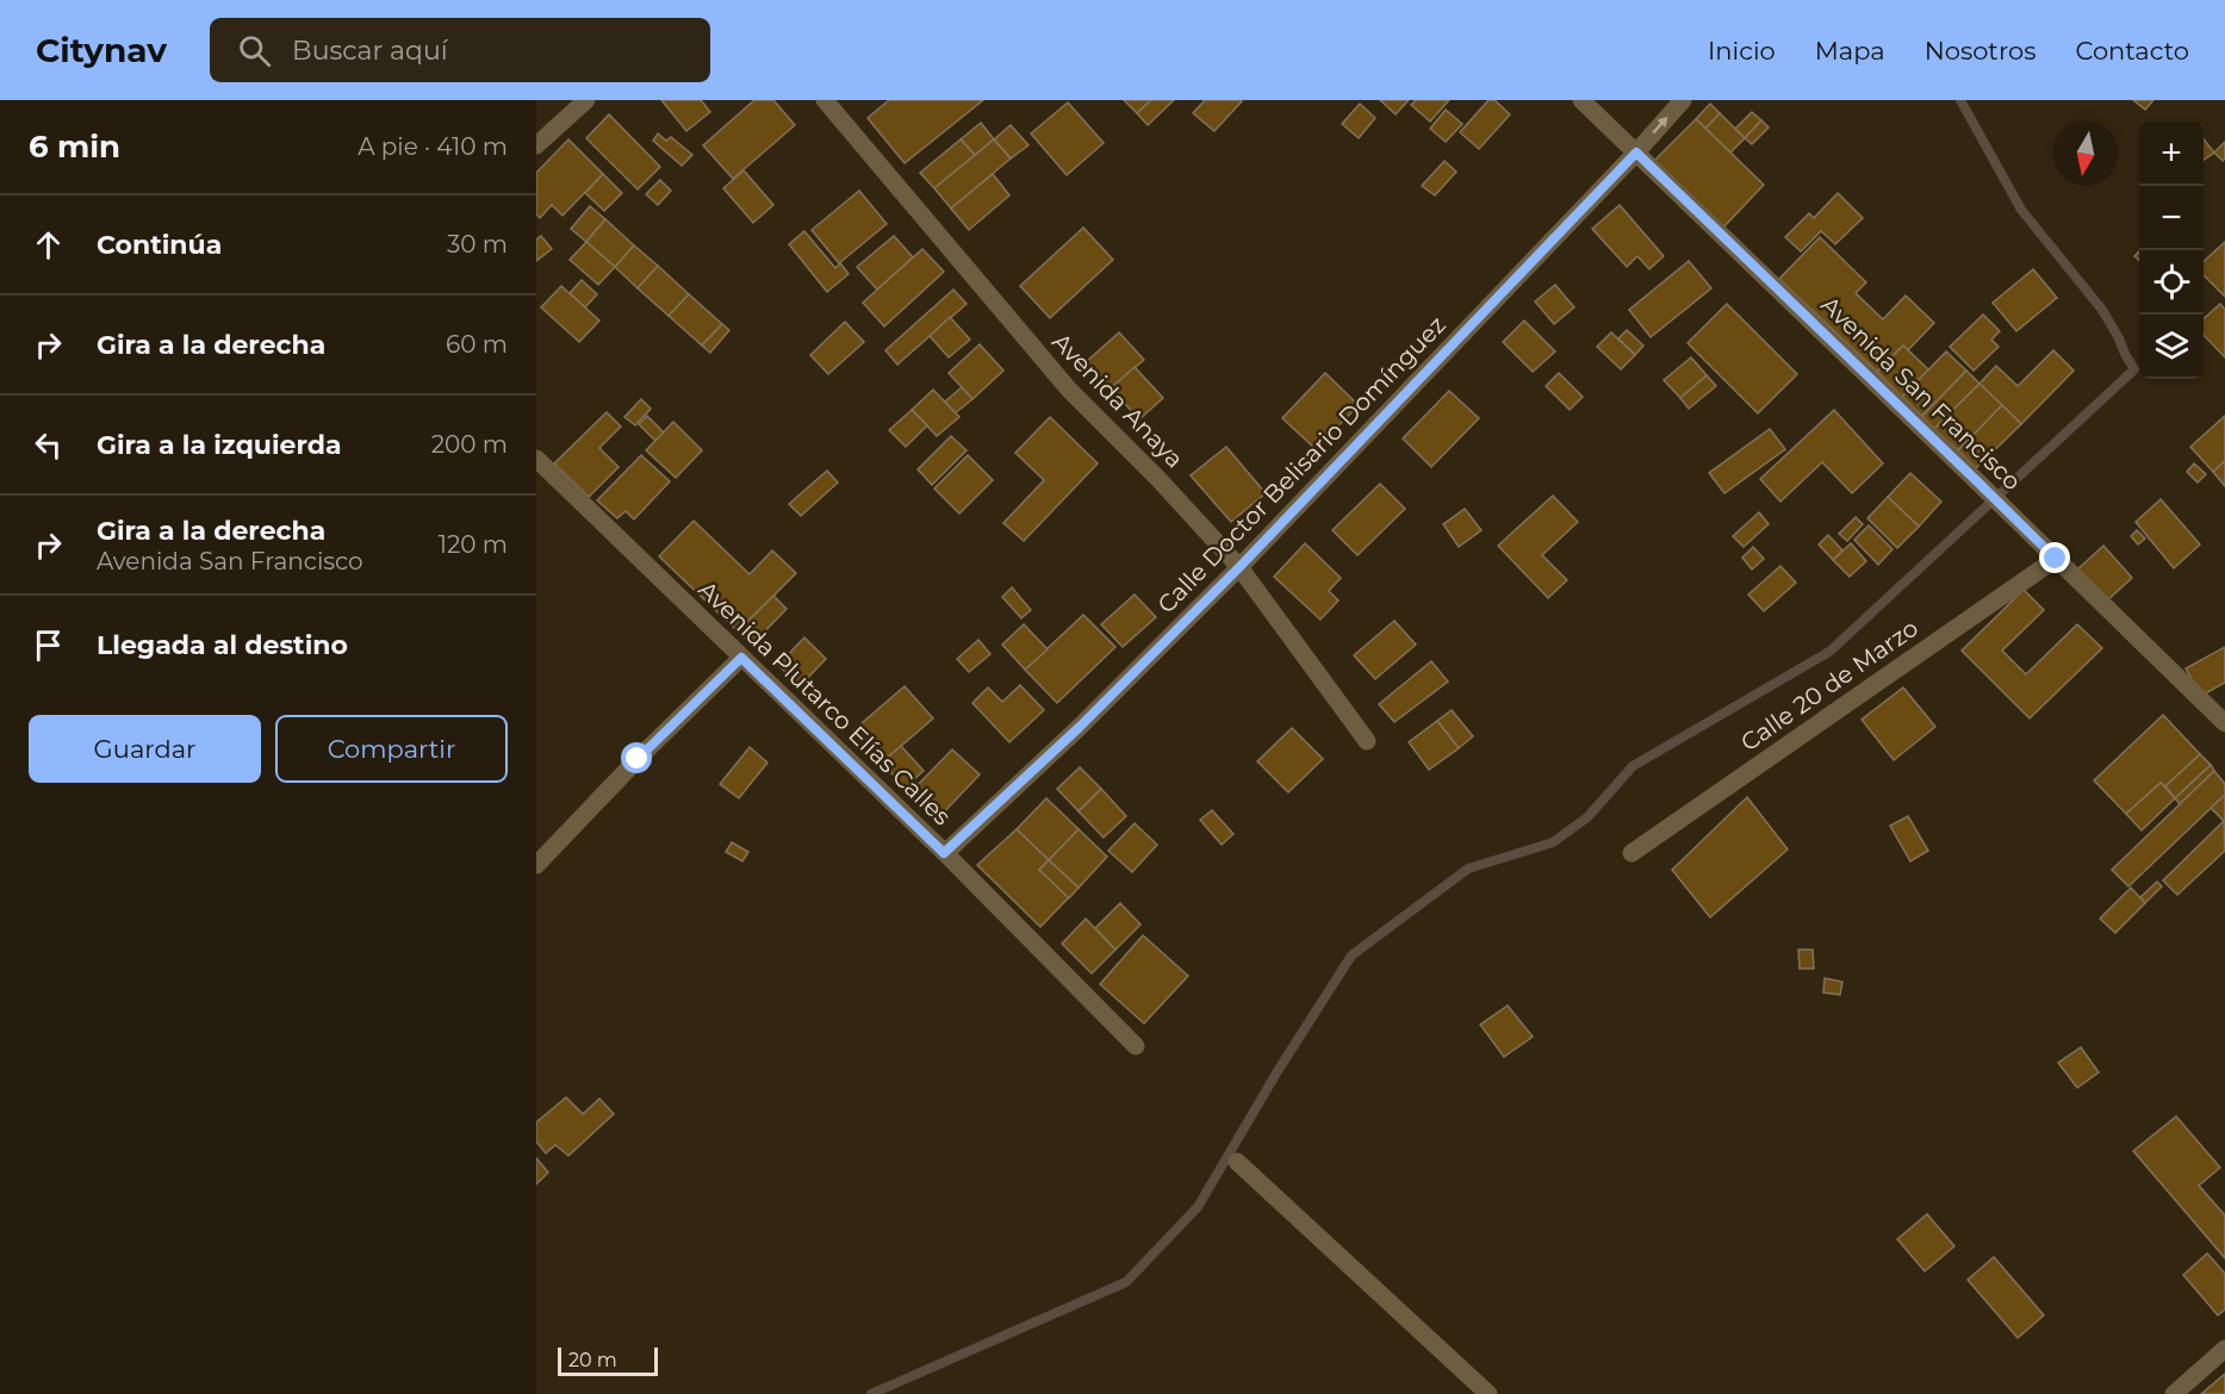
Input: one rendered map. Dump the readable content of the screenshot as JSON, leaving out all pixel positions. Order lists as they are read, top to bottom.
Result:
{
  "streets": {
    "street": [
      "Avenida San Francisco",
      "Avenida Anaya",
      "Calle Doctor Belisario Domínguez",
      "Calle 20 de Marzo",
      "Avenida Plutarco Elías Calles"
    ]
  },
  "crossings": [
    ["Avenida San Francisco", "Calle Doctor Belisario Domínguez"],
    ["Avenida San Francisco", "Calle 20 de Marzo"],
    ["Avenida Anaya", "Calle Doctor Belisario Domínguez"],
    ["Calle Doctor Belisario Domínguez", "Avenida Plutarco Elías Calles"]
  ],
  "scale_bar": "20 m",
  "north": "bottom",
  "page": {
    "header": "Citynav",
    "search": "Buscar aquí",
    "nav": [
      "Inicio",
      "Mapa",
      "Nosotros",
      "Contacto"
    ],
    "heading": ["6 min", "A pie · 410 m"],
    "map_buttons": ["+", "−"],
    "list": [
      ["Continúa", "30 m"],
      ["Gira a la derecha", "60 m"],
      ["Gira a la izquierda", "200 m"],
      ["Gira a la derecha", "Avenida San Francisco", "120 m"],
      "Llegada al destino"
    ],
    "buttons": ["Guardar", "Compartir"],
    "scale": "20 m"
  }
}
